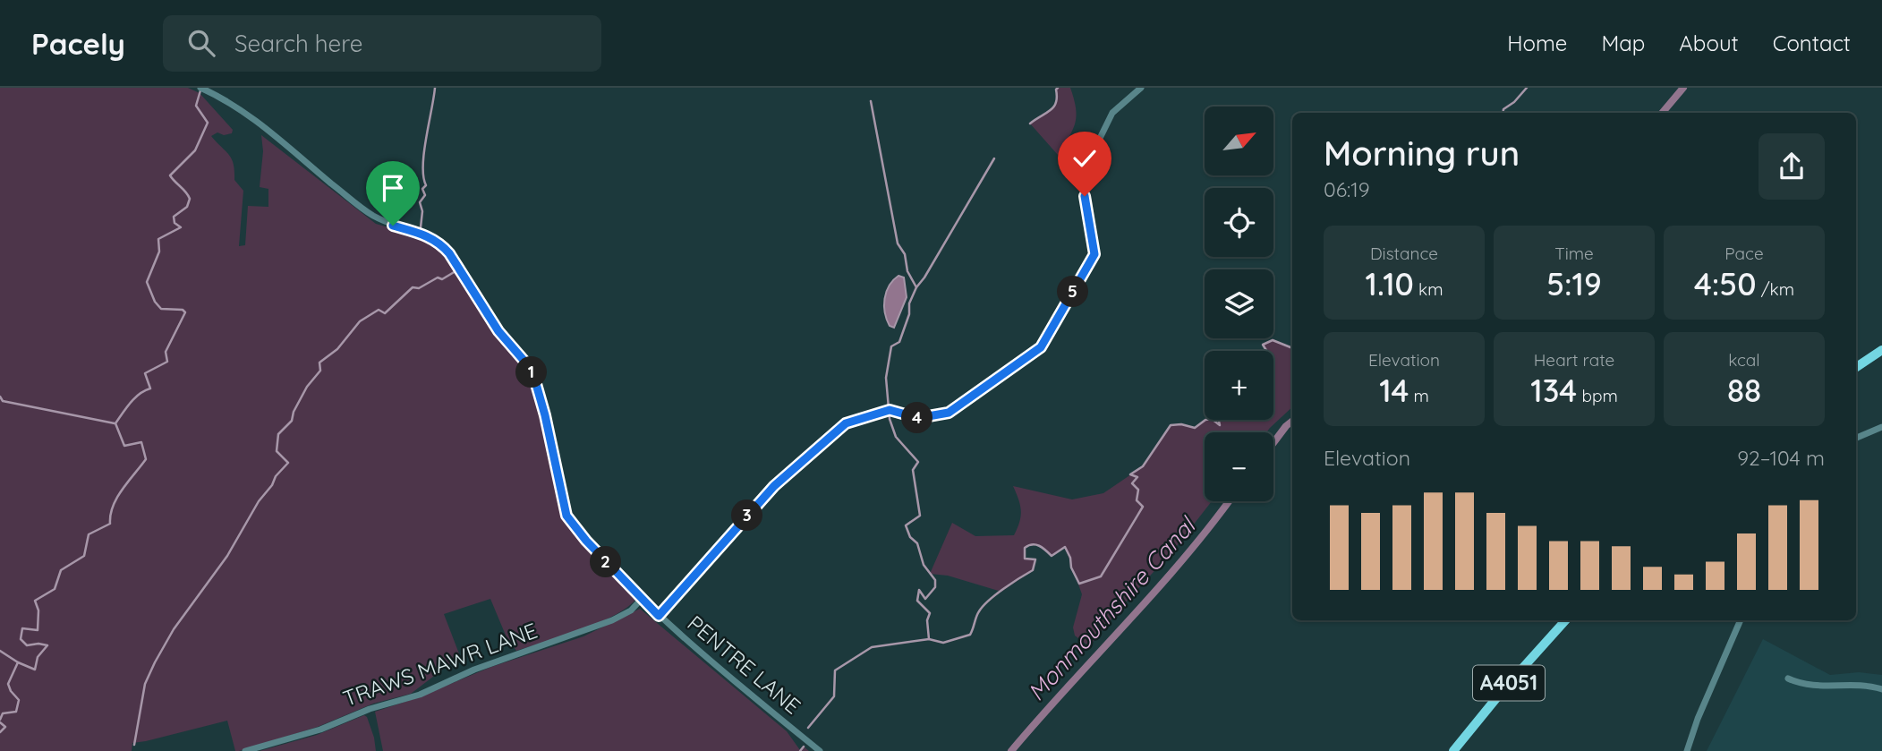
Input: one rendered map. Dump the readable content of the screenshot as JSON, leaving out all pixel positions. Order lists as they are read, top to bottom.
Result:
{
  "streets": {
    "main road": ["A4051"],
    "street": ["TRAWS MAWR LANE", "PENTRE LANE"]
  },
  "crossings": [
    ["TRAWS MAWR LANE", "PENTRE LANE"]
  ],
  "water": ["Monmouthshire Canal"],
  "north": "top right",
  "page": {
    "header": "Pacely",
    "search": "Search here",
    "nav": [
      "Home",
      "Map",
      "About",
      "Contact"
    ],
    "map_buttons": ["+", "−"],
    "heading": ["Morning run", "06:19"],
    "stats": [
      ["Distance", "1.10 km"],
      ["Time", "5:19"],
      ["Pace", "4:50 /km"],
      ["Elevation", "14 m"],
      ["Heart rate", "134 bpm"],
      ["kcal", "88"]
    ],
    "pins": [
      "5",
      "1",
      "4",
      "3",
      "2"
    ],
    "chart": ["Elevation", "92–104 m"]
  }
}
